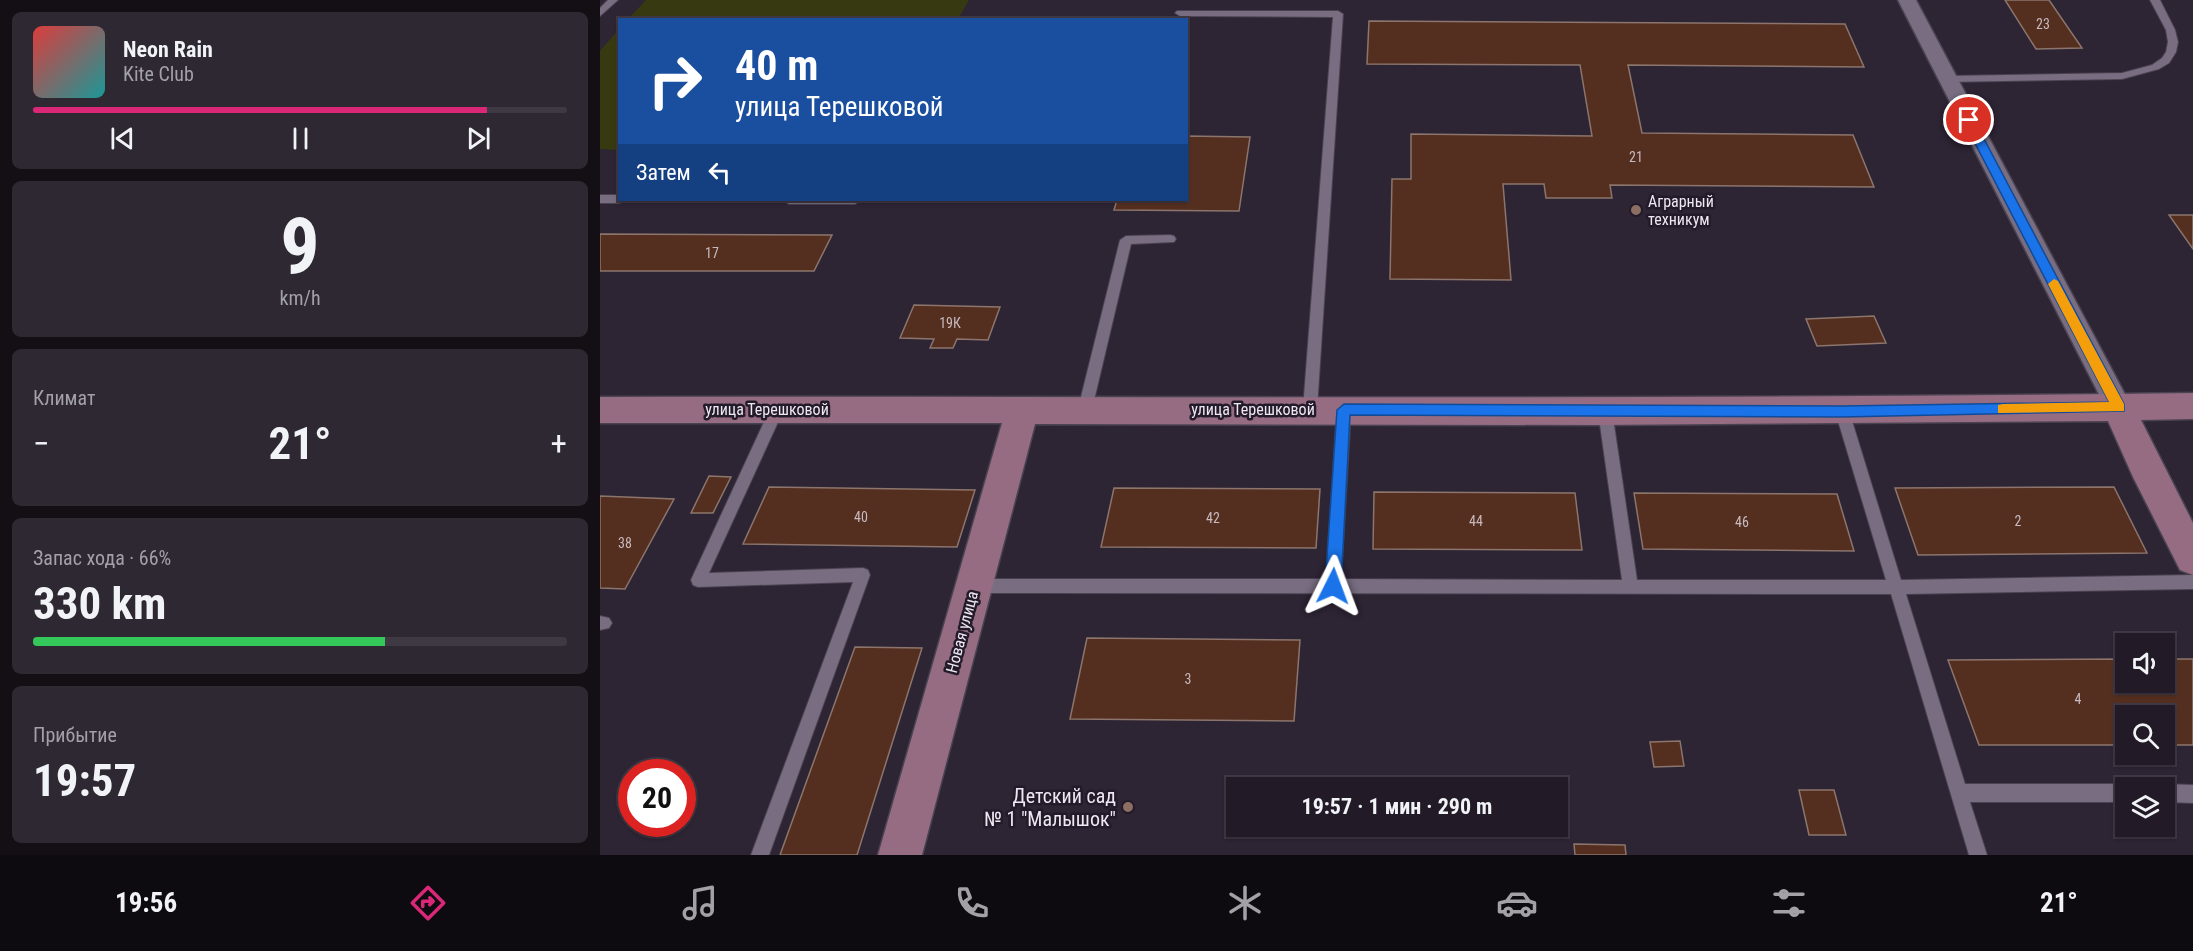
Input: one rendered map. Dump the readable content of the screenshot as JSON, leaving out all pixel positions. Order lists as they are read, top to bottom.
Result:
{
  "streets": {
    "street": ["улица Терешковой", "Новая улица"]
  },
  "crossings": [
    ["улица Терешковой", "Новая улица"]
  ],
  "places": ["Аграрный техникум", "Детский сад № 1 \"Малышок\""],
  "house_numbers": [
    "23",
    "21",
    "17",
    "19К",
    "40",
    "42",
    "44",
    "2",
    "46",
    "38",
    "3",
    "4"
  ],
  "page": {
    "turn": ["40 m", "улица Терешковой"],
    "song": ["Neon Rain", "Kite Club"],
    "then": "Затем",
    "tile": [
      ["9", "km/h"],
      "Климат",
      ["Запас хода · 66%", "330 km"],
      ["Прибытие", "19:57"]
    ],
    "heat": ["−", "21°", "+"],
    "limit": "20",
    "trip": "19:57 · 1 мин · 290 m",
    "tabs": ["19:56", "21°"]
  }
}
